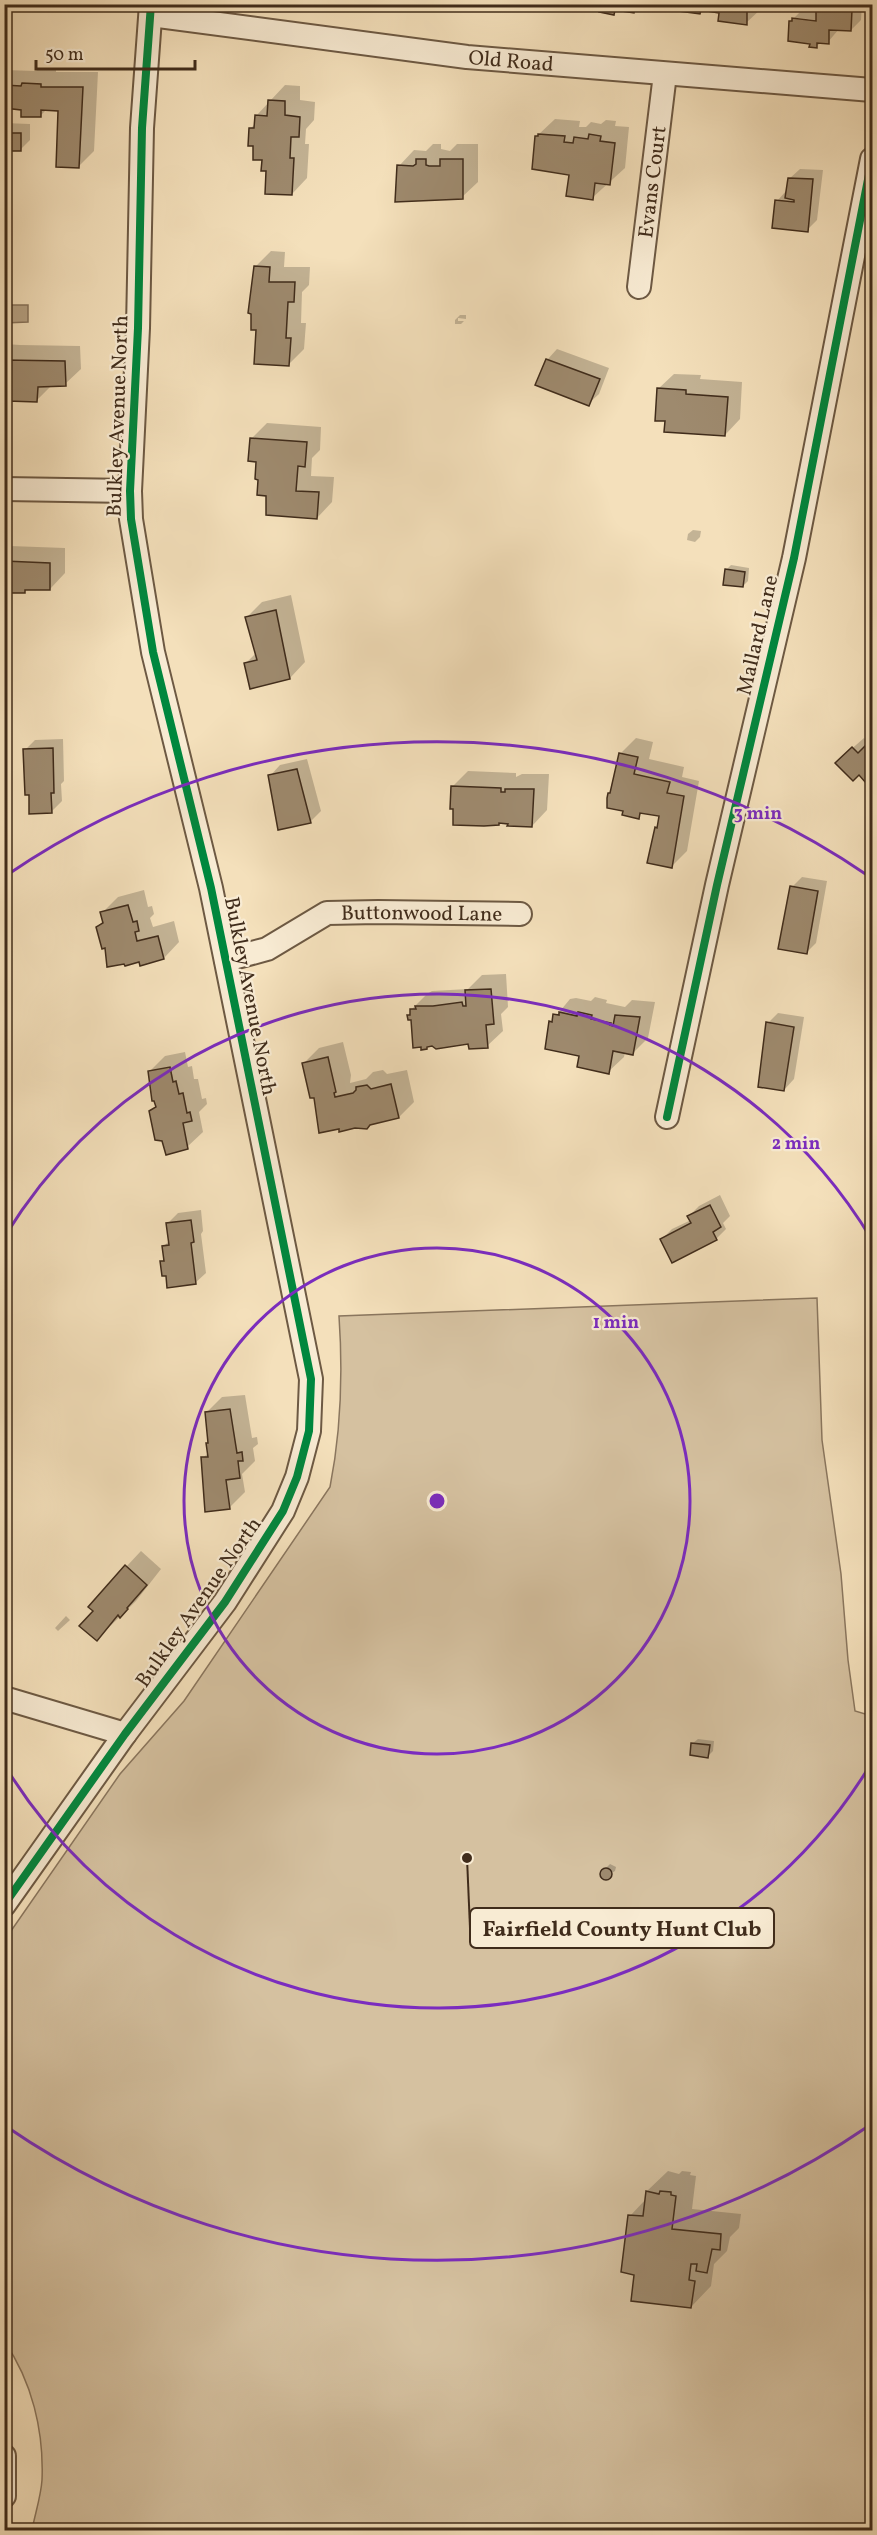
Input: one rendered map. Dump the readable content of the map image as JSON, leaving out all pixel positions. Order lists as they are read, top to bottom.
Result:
{
  "streets": {
    "street": [
      "Old Road",
      "Evans Court",
      "Bulkley Avenue North",
      "Mallard Lane",
      "Buttonwood Lane"
    ]
  },
  "crossings": [
    ["Old Road", "Evans Court"],
    ["Old Road", "Bulkley Avenue North"],
    ["Bulkley Avenue North", "Buttonwood Lane"]
  ],
  "places": ["Fairfield County Hunt Club"],
  "scale_bar": "50 m",
  "rings": ["3 min", "2 min", "1 min"]
}
